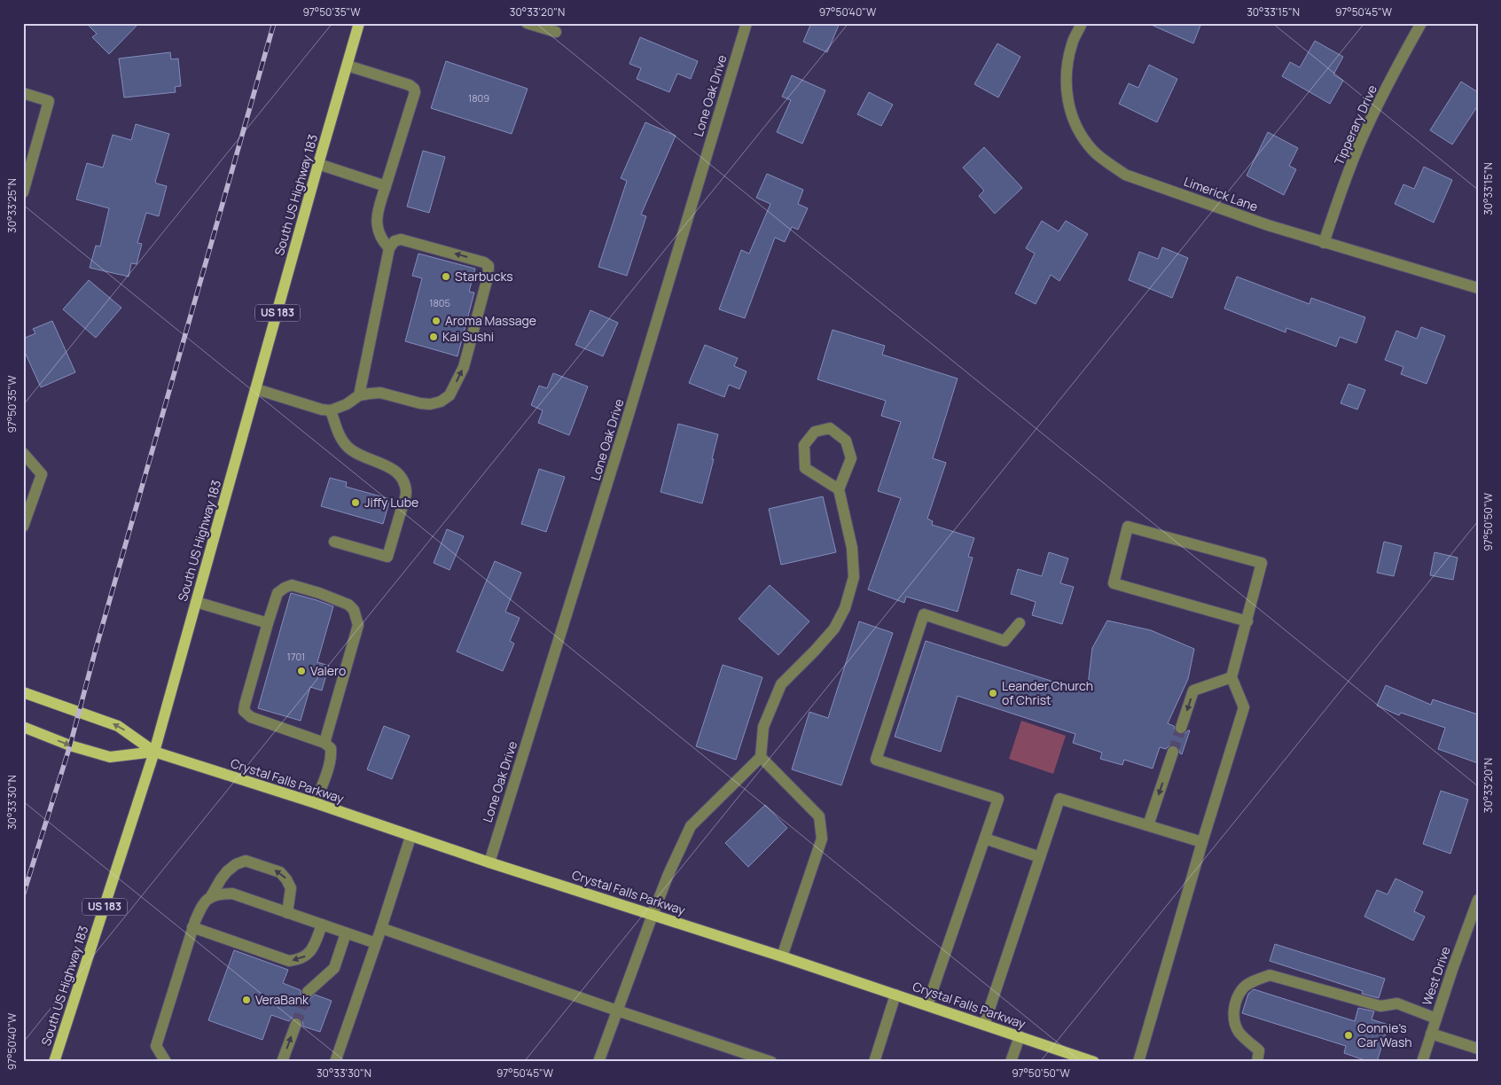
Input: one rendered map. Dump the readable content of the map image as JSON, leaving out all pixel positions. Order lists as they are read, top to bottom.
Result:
{
  "streets": {
    "main road": ["South US Highway 183", "US 183", "Crystal Falls Parkway"],
    "street": [
      "Lone Oak Drive",
      "Tipperary Drive",
      "Limerick Lane",
      "West Drive"
    ]
  },
  "crossings": [
    ["Lone Oak Drive", "Crystal Falls Parkway"],
    ["Tipperary Drive", "Limerick Lane"],
    ["South US Highway 183", "Crystal Falls Parkway"]
  ],
  "places": [
    "Starbucks",
    "Aroma Massage",
    "Kai Sushi",
    "Jiffy Lube",
    "Valero",
    "Leander Church of Christ",
    "VeraBank",
    "Connie's Car Wash"
  ],
  "house_numbers": ["1809", "1805", "1701"],
  "coordinates": [
    "97°50'35\"W",
    "30°33'20\"N",
    "97°50'40\"W",
    "30°33'15\"N",
    "97°50'45\"W",
    "30°33'25\"N",
    "97°50'50\"W",
    "30°33'30\"N"
  ]
}
